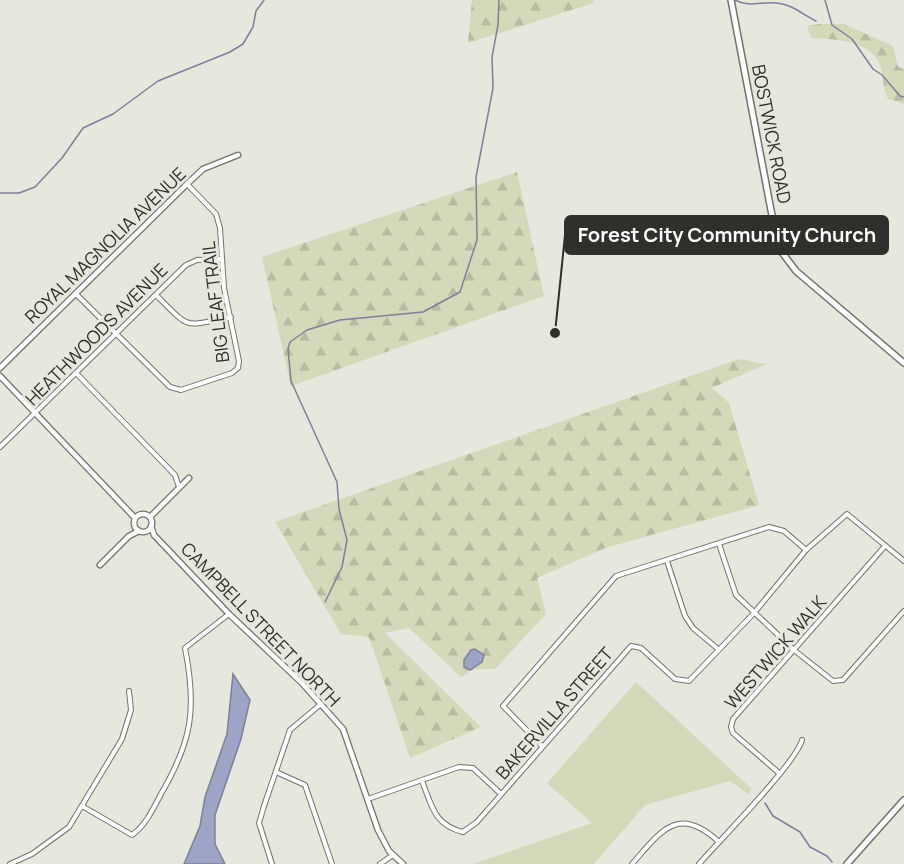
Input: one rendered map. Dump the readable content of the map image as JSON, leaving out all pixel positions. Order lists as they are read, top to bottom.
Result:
{
  "streets": {
    "main road": ["BOSTWICK ROAD"],
    "street": [
      "ROYAL MAGNOLIA AVENUE",
      "BIG LEAF TRAIL",
      "HEATHWOODS AVENUE",
      "CAMPBELL STREET NORTH",
      "WESTWICK WALK",
      "BAKERVILLA STREET"
    ]
  },
  "crossings": [
    ["ROYAL MAGNOLIA AVENUE", "BIG LEAF TRAIL"],
    ["BIG LEAF TRAIL", "HEATHWOODS AVENUE"],
    ["WESTWICK WALK", "BAKERVILLA STREET"]
  ],
  "places": ["Forest City Community Church"]
}
